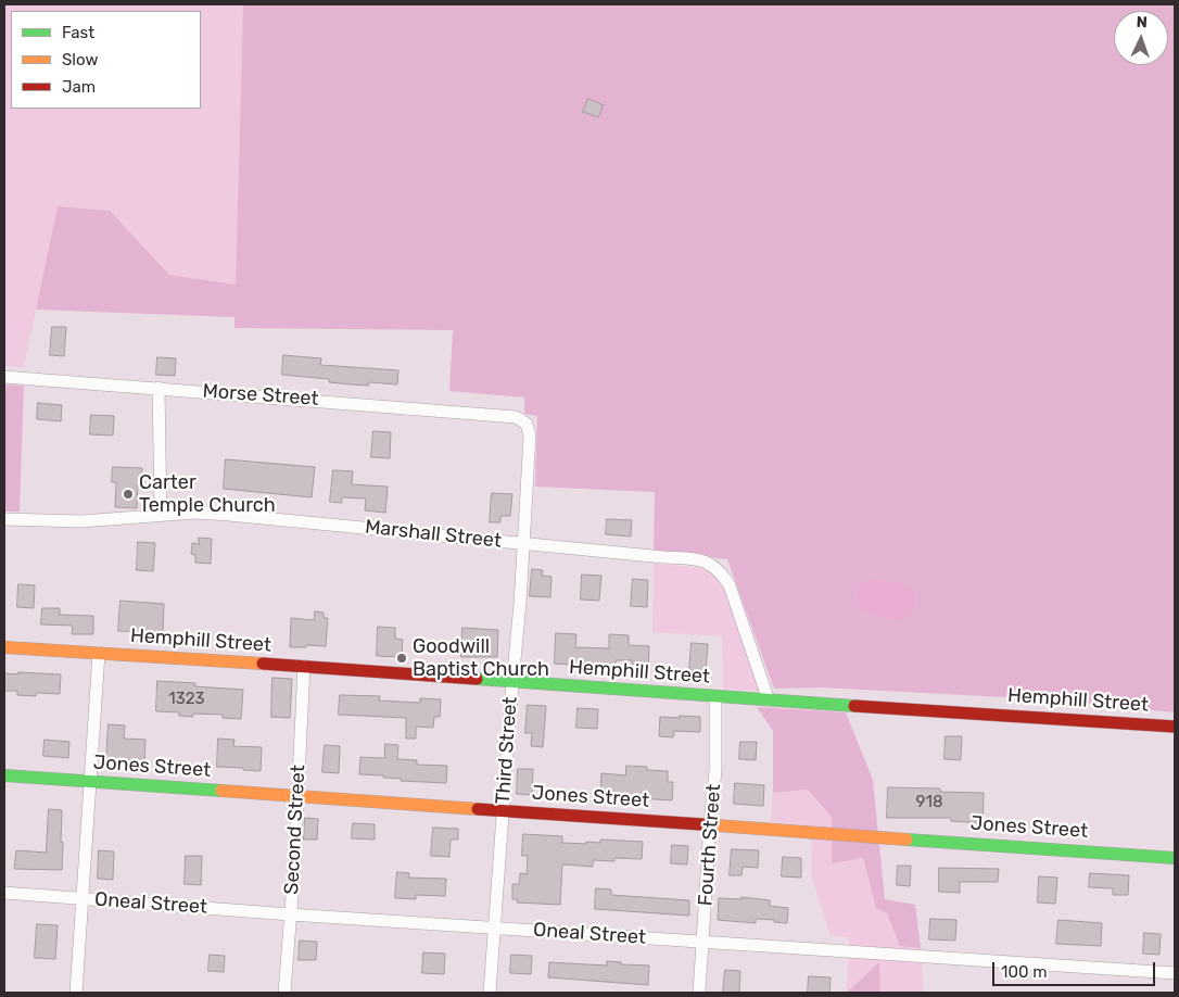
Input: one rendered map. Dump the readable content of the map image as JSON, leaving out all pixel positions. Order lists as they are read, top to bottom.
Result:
{
  "streets": {
    "street": [
      "Morse Street",
      "Marshall Street",
      "Hemphill Street",
      "Third Street",
      "Jones Street",
      "Second Street",
      "Fourth Street",
      "Oneal Street"
    ]
  },
  "crossings": [
    ["Morse Street", "Third Street"],
    ["Marshall Street", "Hemphill Street"],
    ["Marshall Street", "Third Street"],
    ["Hemphill Street", "Third Street"],
    ["Hemphill Street", "Second Street"],
    ["Hemphill Street", "Fourth Street"],
    ["Third Street", "Jones Street"],
    ["Third Street", "Oneal Street"],
    ["Jones Street", "Second Street"],
    ["Jones Street", "Fourth Street"],
    ["Second Street", "Oneal Street"],
    ["Fourth Street", "Oneal Street"]
  ],
  "places": ["Carter Temple Church", "Goodwill Baptist Church"],
  "house_numbers": ["1323", "918"],
  "legend": ["Fast", "Slow", "Jam"],
  "scale_bar": "100 m",
  "north": "top"
}
